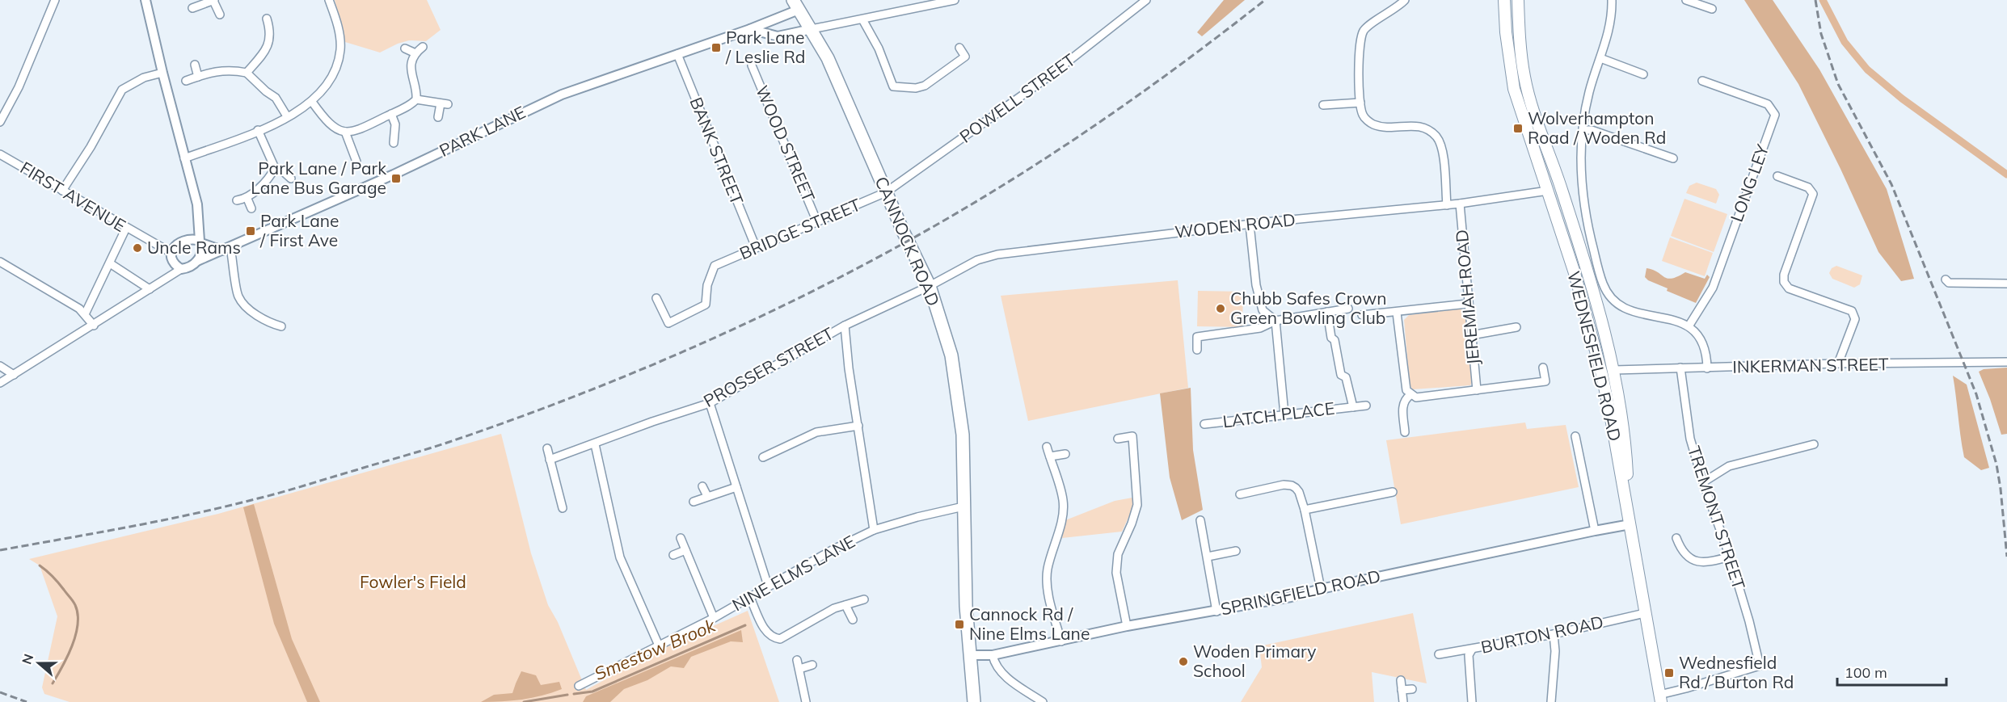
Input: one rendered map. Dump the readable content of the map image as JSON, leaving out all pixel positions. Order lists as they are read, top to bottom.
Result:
{
  "streets": {
    "highway": ["CANNOCK ROAD"],
    "main road": ["WEDNESFIELD ROAD"],
    "street": [
      "POWELL STREET",
      "PARK LANE",
      "WOOD STREET",
      "BANK STREET",
      "LONG LEY",
      "FIRST AVENUE",
      "WODEN ROAD",
      "BRIDGE STREET",
      "JEREMIAH ROAD",
      "INKERMAN STREET",
      "PROSSER STREET",
      "LATCH PLACE",
      "TREMONT STREET",
      "NINE ELMS LANE",
      "SPRINGFIELD ROAD",
      "BURTON ROAD"
    ]
  },
  "crossings": [
    ["POWELL STREET", "BRIDGE STREET"],
    ["POWELL STREET", "CANNOCK ROAD"],
    ["PARK LANE", "BANK STREET"],
    ["PARK LANE", "FIRST AVENUE"],
    ["PARK LANE", "CANNOCK ROAD"],
    ["WOOD STREET", "BRIDGE STREET"],
    ["BANK STREET", "BRIDGE STREET"],
    ["WODEN ROAD", "CANNOCK ROAD"],
    ["WODEN ROAD", "JEREMIAH ROAD"],
    ["WODEN ROAD", "WEDNESFIELD ROAD"],
    ["WODEN ROAD", "PROSSER STREET"],
    ["BRIDGE STREET", "CANNOCK ROAD"],
    ["CANNOCK ROAD", "PROSSER STREET"],
    ["CANNOCK ROAD", "NINE ELMS LANE"],
    ["CANNOCK ROAD", "SPRINGFIELD ROAD"],
    ["WEDNESFIELD ROAD", "INKERMAN STREET"],
    ["WEDNESFIELD ROAD", "TREMONT STREET"],
    ["WEDNESFIELD ROAD", "SPRINGFIELD ROAD"],
    ["WEDNESFIELD ROAD", "BURTON ROAD"],
    ["INKERMAN STREET", "TREMONT STREET"]
  ],
  "water": ["Smestow Brook"],
  "parks": ["Fowler's Field"],
  "places": {
    "transit": [
      "Park Lane / Leslie Rd",
      "Wolverhampton Road / Woden Rd",
      "Park Lane / Park Lane Bus Garage",
      "Park Lane / First Ave",
      "Cannock Rd / Nine Elms Lane",
      "Wednesfield Rd / Burton Rd"
    ],
    "other": ["Uncle Rams", "Chubb Safes Crown Green Bowling Club", "Woden Primary School"]
  },
  "scale_bar": "100 m",
  "north": "left"
}
